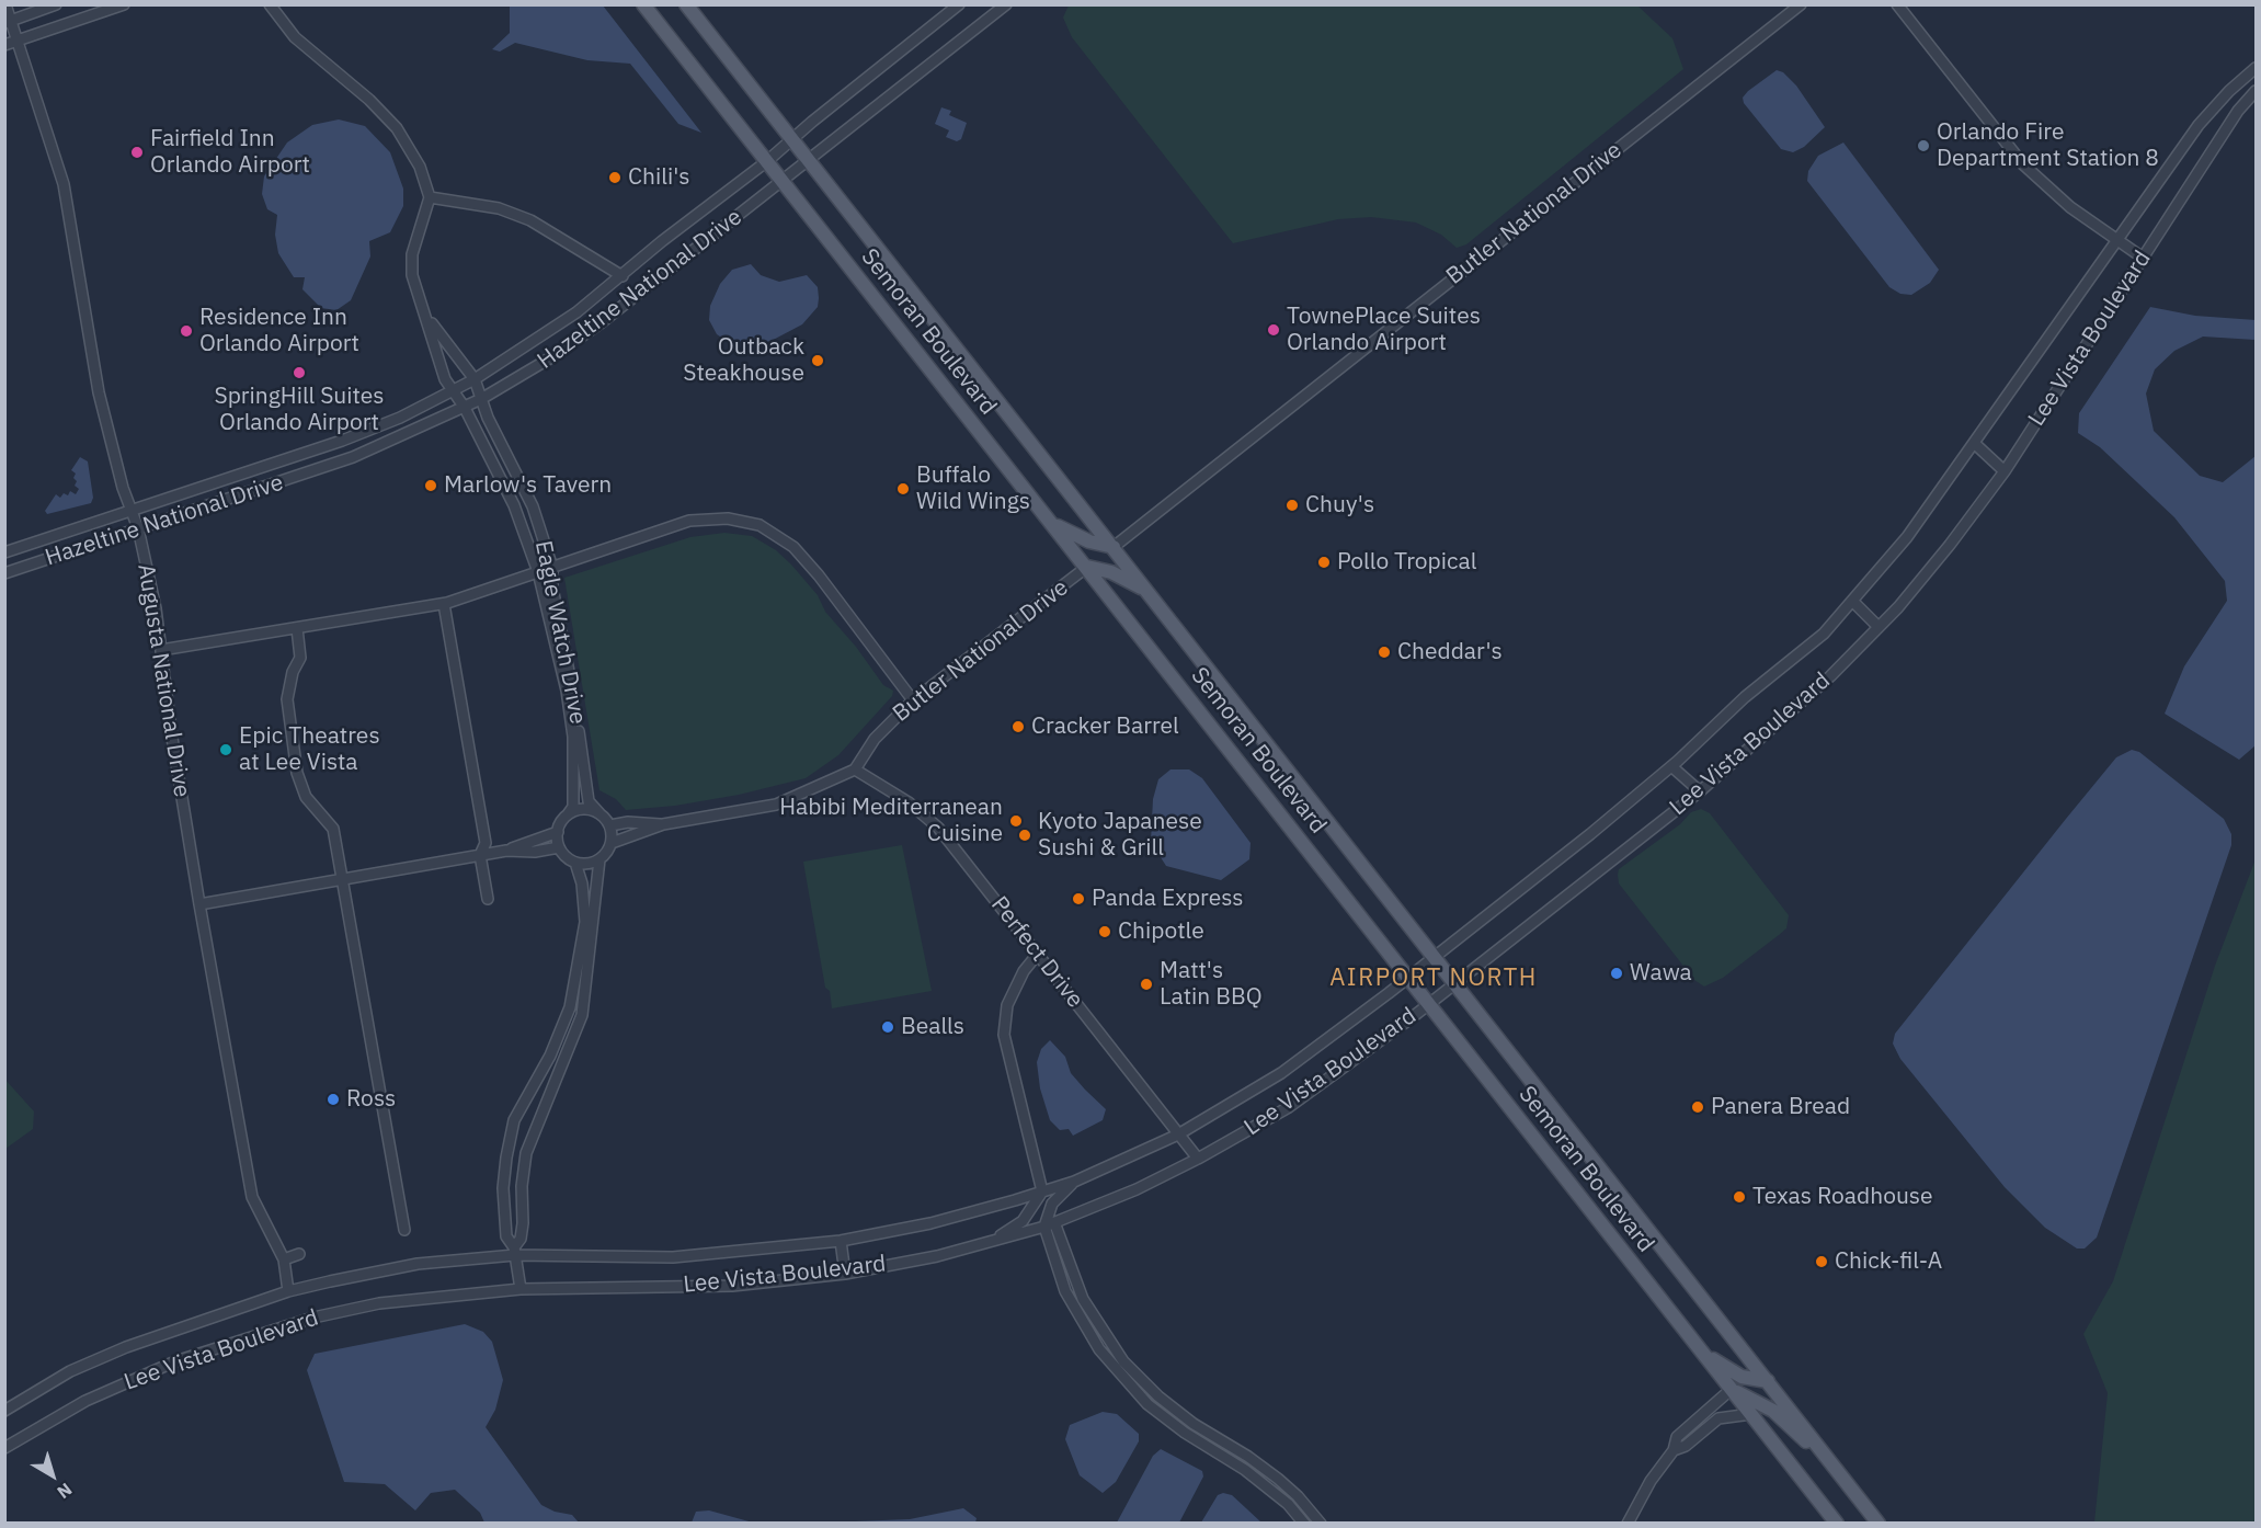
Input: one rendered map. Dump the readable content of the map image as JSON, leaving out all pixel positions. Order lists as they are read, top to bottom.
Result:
{
  "streets": {
    "main road": ["Semoran Boulevard"],
    "street": [
      "Butler National Drive",
      "Hazeltine National Drive",
      "Lee Vista Boulevard",
      "Eagle Watch Drive",
      "Augusta National Drive",
      "Perfect Drive"
    ]
  },
  "crossings": [
    ["Butler National Drive", "Semoran Boulevard"],
    ["Butler National Drive", "Perfect Drive"],
    ["Hazeltine National Drive", "Semoran Boulevard"],
    ["Hazeltine National Drive", "Eagle Watch Drive"],
    ["Hazeltine National Drive", "Augusta National Drive"],
    ["Semoran Boulevard", "Lee Vista Boulevard"],
    ["Lee Vista Boulevard", "Augusta National Drive"],
    ["Lee Vista Boulevard", "Perfect Drive"]
  ],
  "districts": ["AIRPORT NORTH"],
  "places": [
    "Orlando Fire Department Station 8",
    "Fairfield Inn Orlando Airport",
    "Chili's",
    "TownePlace Suites Orlando Airport",
    "Residence Inn Orlando Airport",
    "Outback Steakhouse",
    "SpringHill Suites Orlando Airport",
    "Marlow's Tavern",
    "Buffalo Wild Wings",
    "Chuy's",
    "Pollo Tropical",
    "Cheddar's",
    "Cracker Barrel",
    "Epic Theatres at Lee Vista",
    "Habibi Mediterranean Cuisine",
    "Kyoto Japanese Sushi & Grill",
    "Panda Express",
    "Chipotle",
    "Wawa",
    "Matt's Latin BBQ",
    "Bealls",
    "Ross",
    "Panera Bread",
    "Texas Roadhouse",
    "Chick-fil-A"
  ],
  "north": "bottom right"
}
